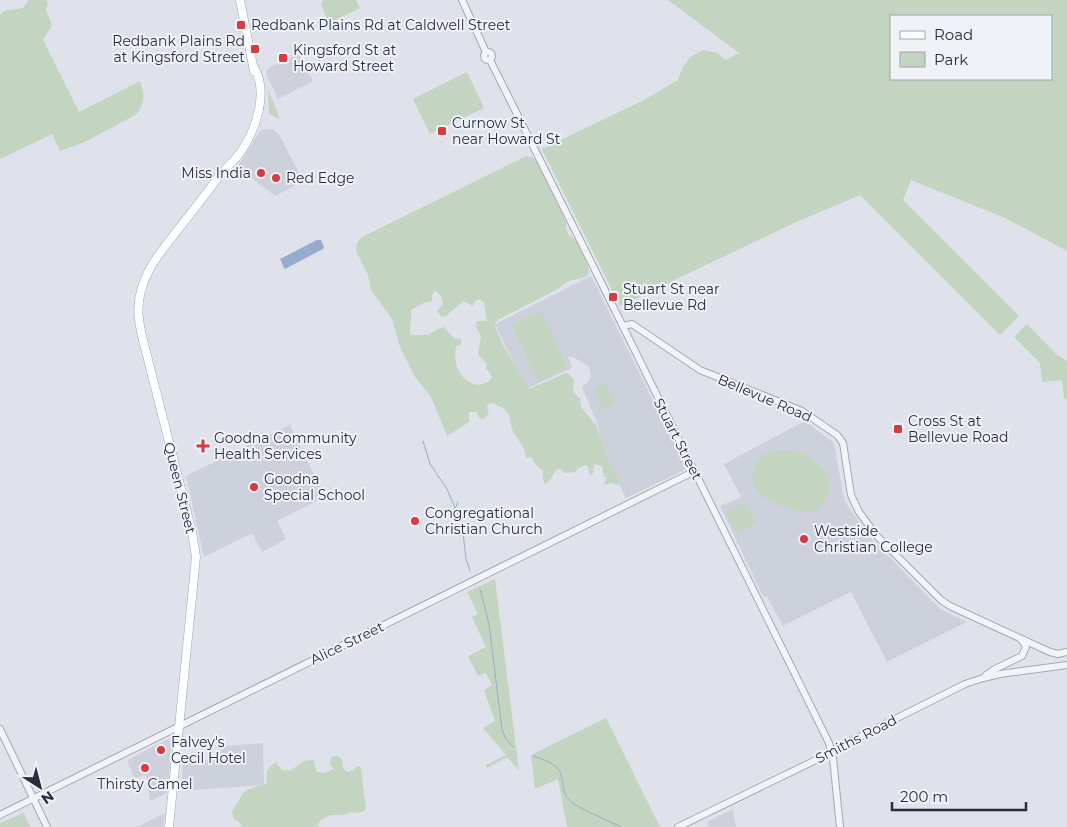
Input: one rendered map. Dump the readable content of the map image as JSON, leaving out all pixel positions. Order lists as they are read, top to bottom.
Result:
{
  "streets": {
    "main road": ["Queen Street"],
    "street": [
      "Bellevue Road",
      "Stuart Street",
      "Alice Street",
      "Smiths Road"
    ]
  },
  "crossings": [
    ["Bellevue Road", "Stuart Street"],
    ["Stuart Street", "Alice Street"],
    ["Stuart Street", "Smiths Road"],
    ["Queen Street", "Alice Street"]
  ],
  "places": {
    "transit": [
      "Redbank Plains Rd at Caldwell Street",
      "Redbank Plains Rd at Kingsford Street",
      "Kingsford St at Howard Street",
      "Curnow St near Howard St",
      "Stuart St near Bellevue Rd",
      "Cross St at Bellevue Road"
    ],
    "other": [
      "Miss India",
      "Red Edge",
      "Goodna Special School",
      "Congregational Christian Church",
      "Westside Christian College",
      "Falvey's Cecil Hotel",
      "Thirsty Camel"
    ],
    "health": ["Goodna Community Health Services"]
  },
  "legend": ["Road", "Park"],
  "scale_bar": "200 m",
  "north": "bottom right"
}
